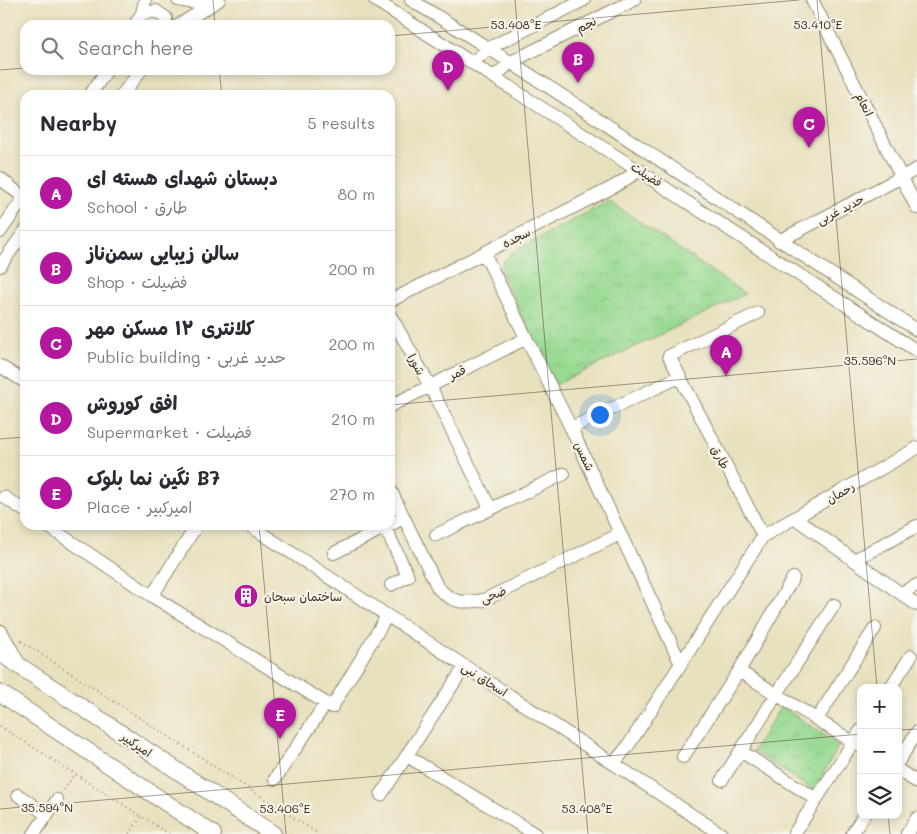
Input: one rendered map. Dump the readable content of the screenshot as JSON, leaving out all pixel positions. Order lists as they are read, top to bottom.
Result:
{
  "streets": {
    "main road": ["امیرکبیر"],
    "street": [
      "نجم",
      "انعام",
      "فضیلت",
      "حدید غربی",
      "سجده",
      "شورا",
      "قمر",
      "شمس",
      "طارق",
      "رحمان",
      "ضحی",
      "اسحاق نبی"
    ]
  },
  "crossings": [
    ["نجم", "فضیلت"],
    ["انعام", "حدید غربی"],
    ["فضیلت", "حدید غربی"],
    ["فضیلت", "سجده"],
    ["سجده", "شمس"],
    ["شورا", "قمر"],
    ["قمر", "شمس"],
    ["شمس", "ضحی"],
    ["طارق", "رحمان"]
  ],
  "places": {
    "building": ["ساختمان سبحان"]
  },
  "page": {
    "search": "Search here",
    "pins": [
      "B",
      "D",
      "C",
      "A",
      "E"
    ],
    "heading": ["Nearby", "5 results"],
    "list": [
      {
        "mark": "A",
        "name": "دبستان شهدای هسته ای",
        "note": "School · طارق",
        "value": "80 m"
      },
      {
        "mark": "B",
        "name": "سالن زیبایی سمن‌ناز",
        "note": "Shop · فضیلت",
        "value": "200 m"
      },
      {
        "mark": "C",
        "name": "کلانتری ۱۲ مسکن مهر",
        "note": "Public building · حدید غربی",
        "value": "200 m"
      },
      {
        "mark": "D",
        "name": "افق کوروش",
        "note": "Supermarket · فضیلت",
        "value": "210 m"
      },
      {
        "mark": "E",
        "name": "نگین نما بلوک B7",
        "note": "Place · امیرکبیر",
        "value": "270 m"
      }
    ],
    "map_buttons": ["+", "−"]
  },
  "coordinates": [
    "53.408°E",
    "53.410°E",
    "35.596°N",
    "35.594°N",
    "53.406°E"
  ]
}
